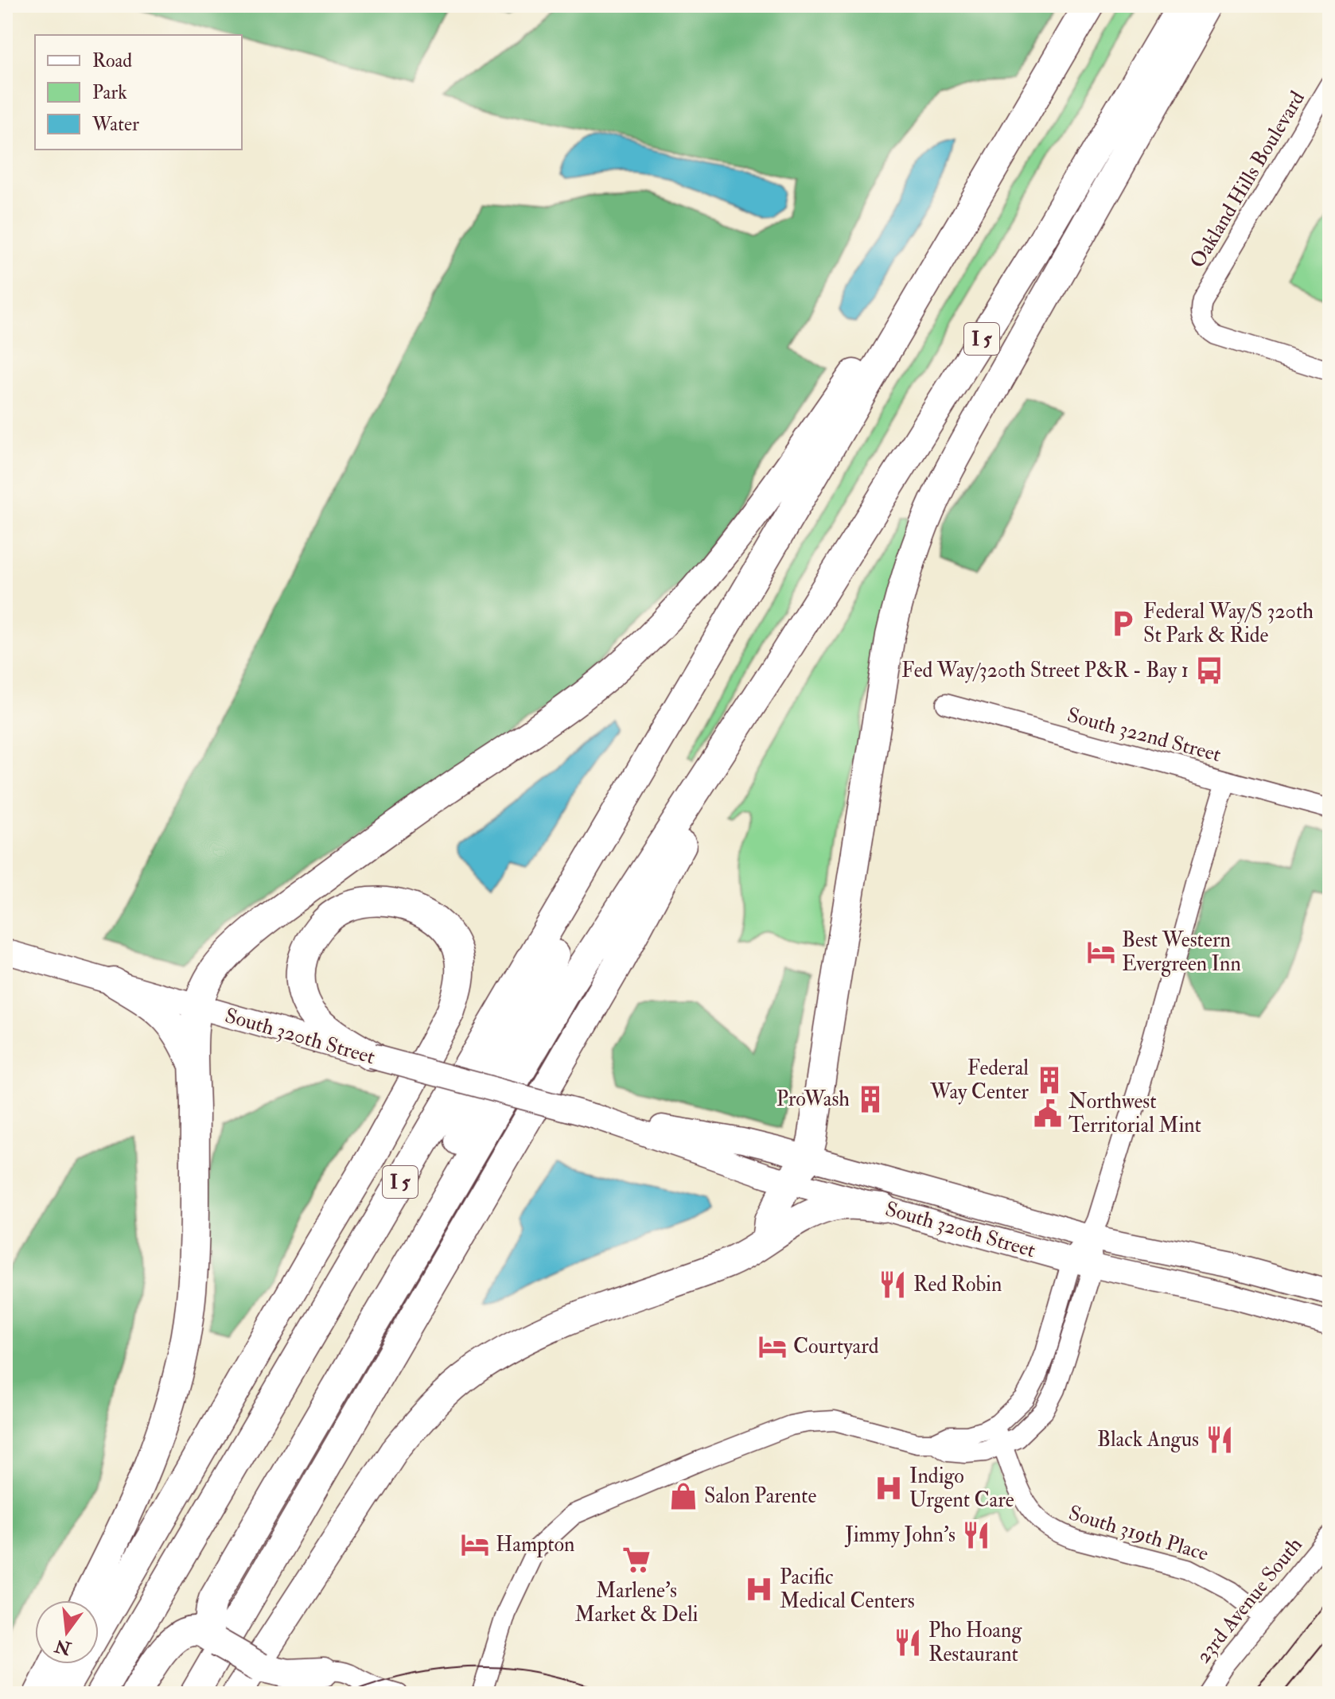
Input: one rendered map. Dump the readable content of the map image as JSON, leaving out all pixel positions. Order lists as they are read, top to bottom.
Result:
{
  "streets": {
    "highway": ["I 5"],
    "main road": ["South 320th Street"],
    "street": [
      "Oakland Hills Boulevard",
      "South 322nd Street",
      "South 319th Place",
      "23rd Avenue South"
    ]
  },
  "crossings": [
    ["South 319th Place", "23rd Avenue South"]
  ],
  "places": {
    "parking": ["Federal Way/S 320th St Park & Ride"],
    "bus stop": ["Fed Way/320th Street P&R - Bay 1"],
    "hotel": ["Best Western Evergreen Inn", "Courtyard", "Hampton"],
    "building": ["Federal Way Center", "ProWash"],
    "public building": ["Northwest Territorial Mint"],
    "restaurant": [
      "Red Robin",
      "Black Angus",
      "Jimmy John's",
      "Pho Hoang Restaurant"
    ],
    "hospital": ["Indigo Urgent Care", "Pacific Medical Centers"],
    "shop": ["Salon Parente"],
    "supermarket": ["Marlene's Market & Deli"]
  },
  "legend": ["Road", "Park", "Water"],
  "north": "bottom"
}
